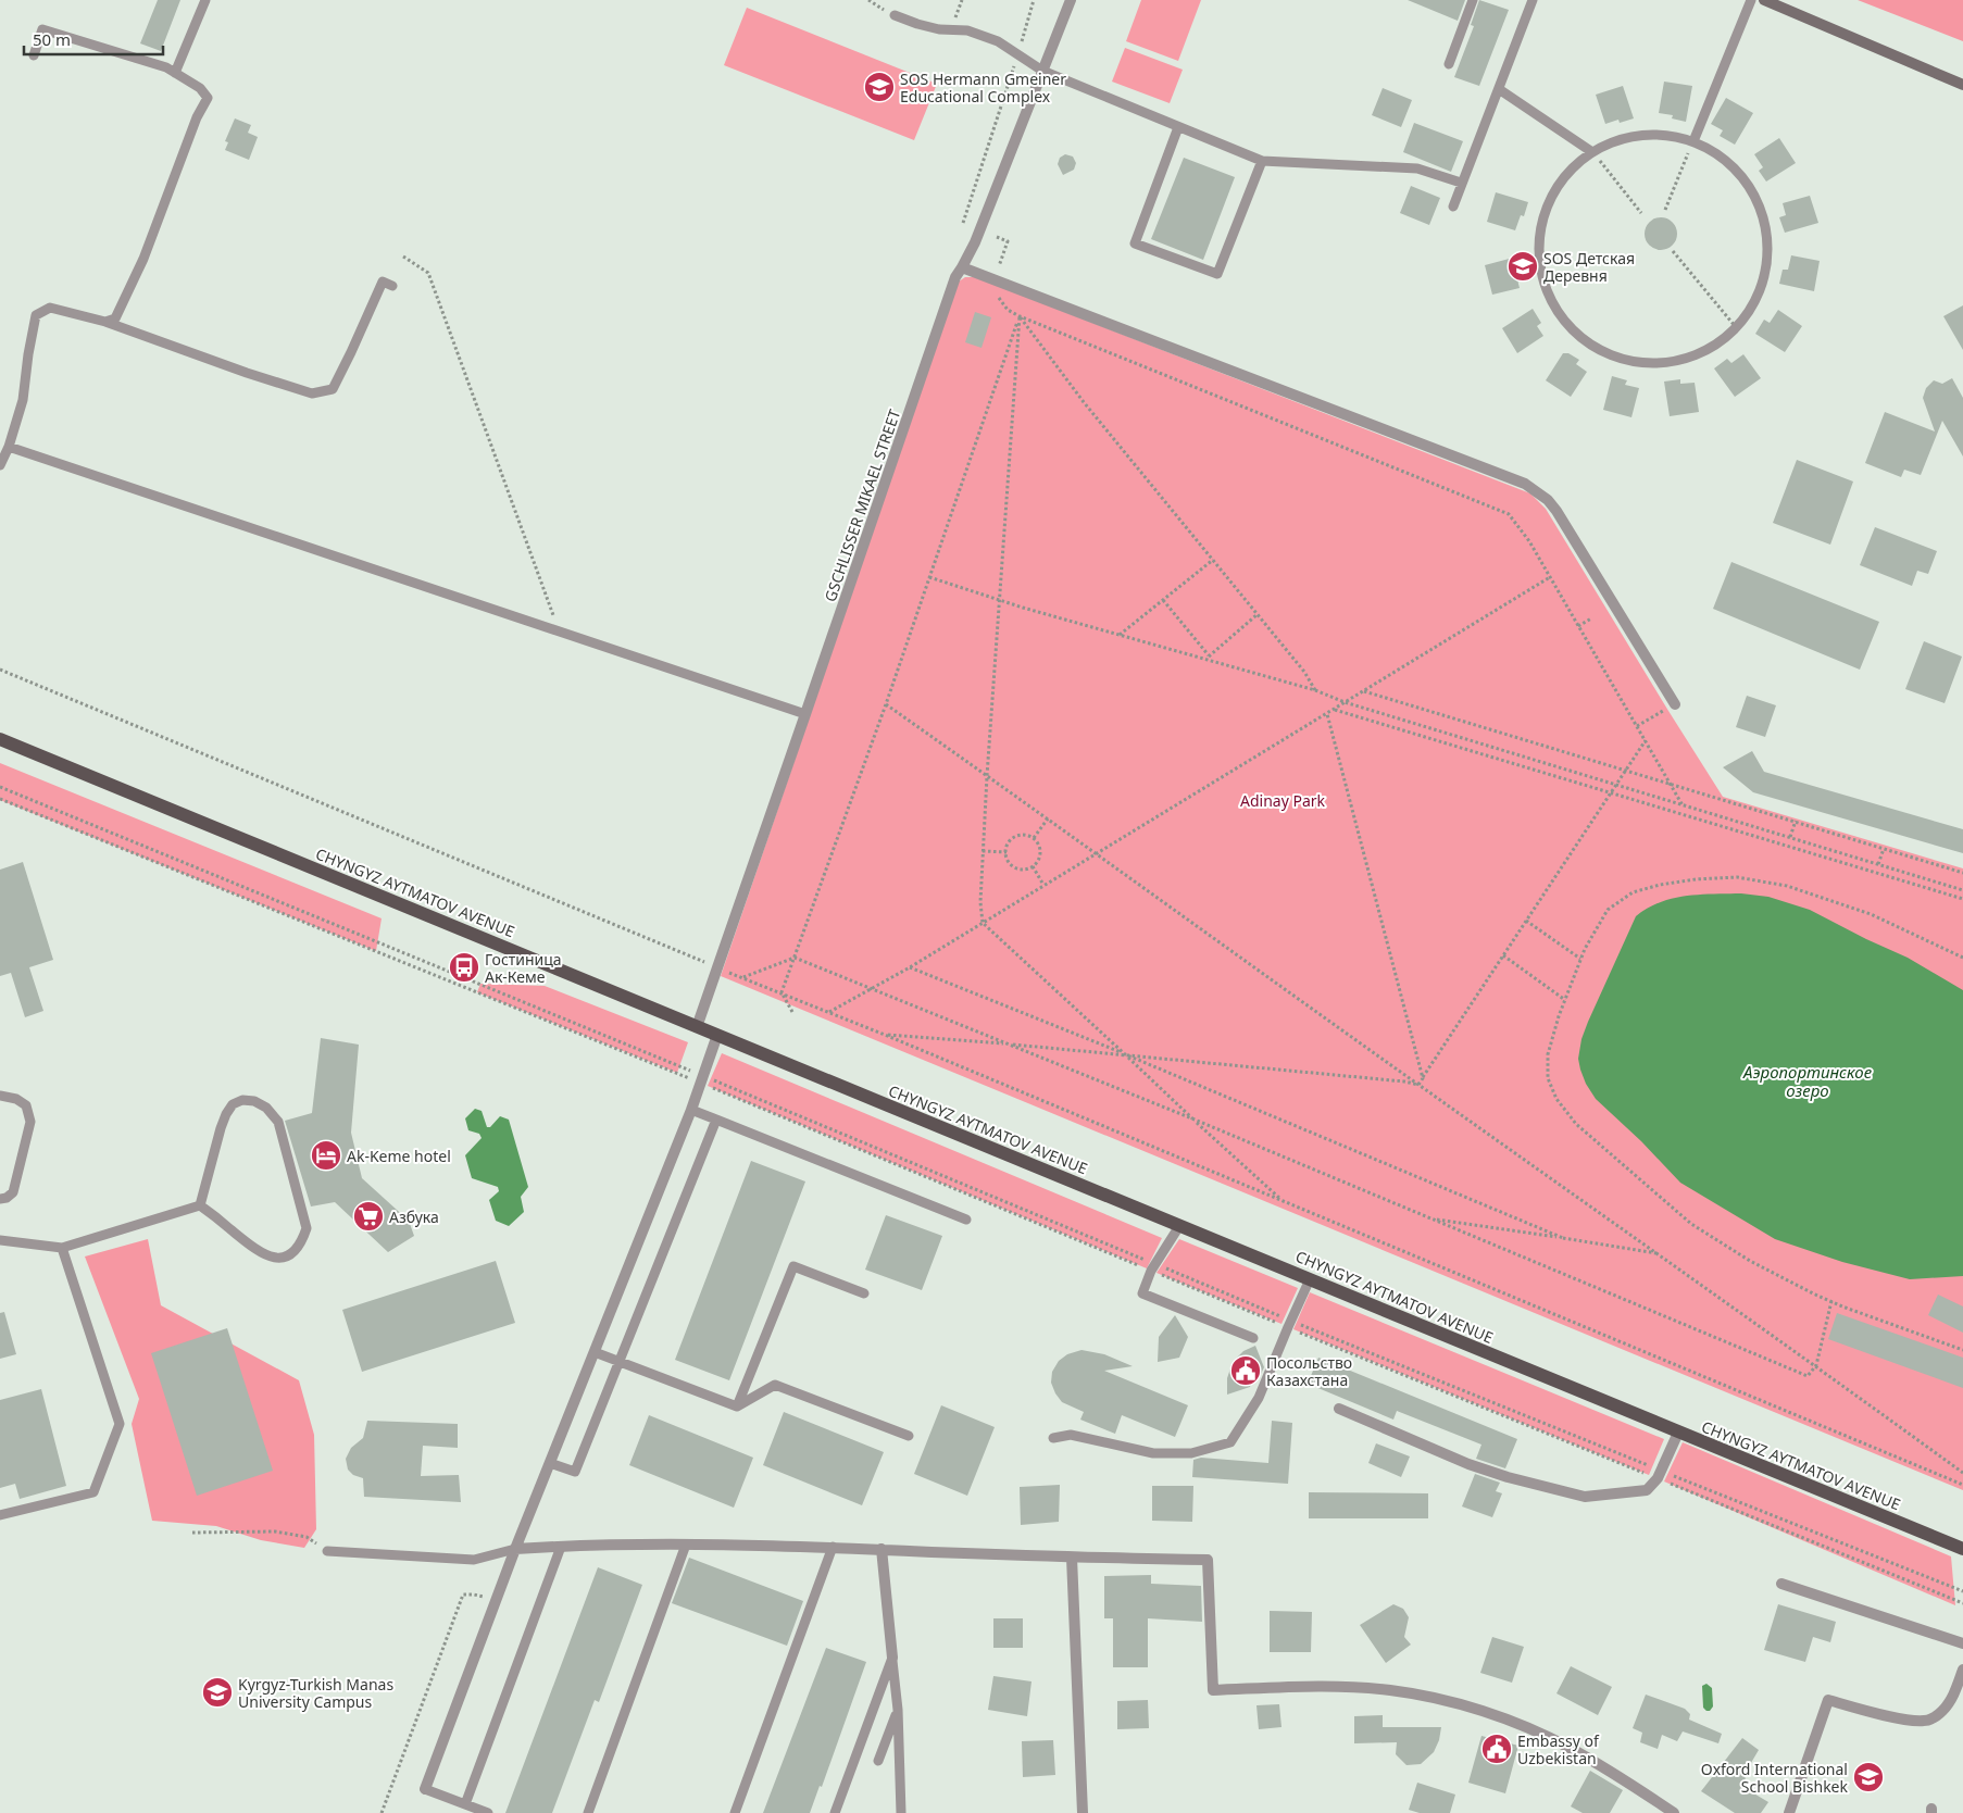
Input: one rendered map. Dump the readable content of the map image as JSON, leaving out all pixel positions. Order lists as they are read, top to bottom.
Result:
{
  "streets": {
    "main road": ["CHYNGYZ AYTMATOV AVENUE"],
    "street": ["GSCHLISSER MIKAEL STREET"]
  },
  "crossings": [
    ["GSCHLISSER MIKAEL STREET", "CHYNGYZ AYTMATOV AVENUE"]
  ],
  "water": ["Аэропортинское озеро"],
  "parks": ["Adinay Park"],
  "places": {
    "school or university": [
      "SOS Hermann Gmeiner Educational Complex",
      "SOS Детская Деревня",
      "Kyrgyz-Turkish Manas University Campus",
      "Oxford International School Bishkek"
    ],
    "bus stop": ["Гостиница Ак-Кеме"],
    "hotel": ["Ak-Keme hotel"],
    "supermarket": ["Азбука"],
    "public building": ["Посольство Казахстана", "Embassy of Uzbekistan"]
  },
  "scale_bar": "50 m"
}
